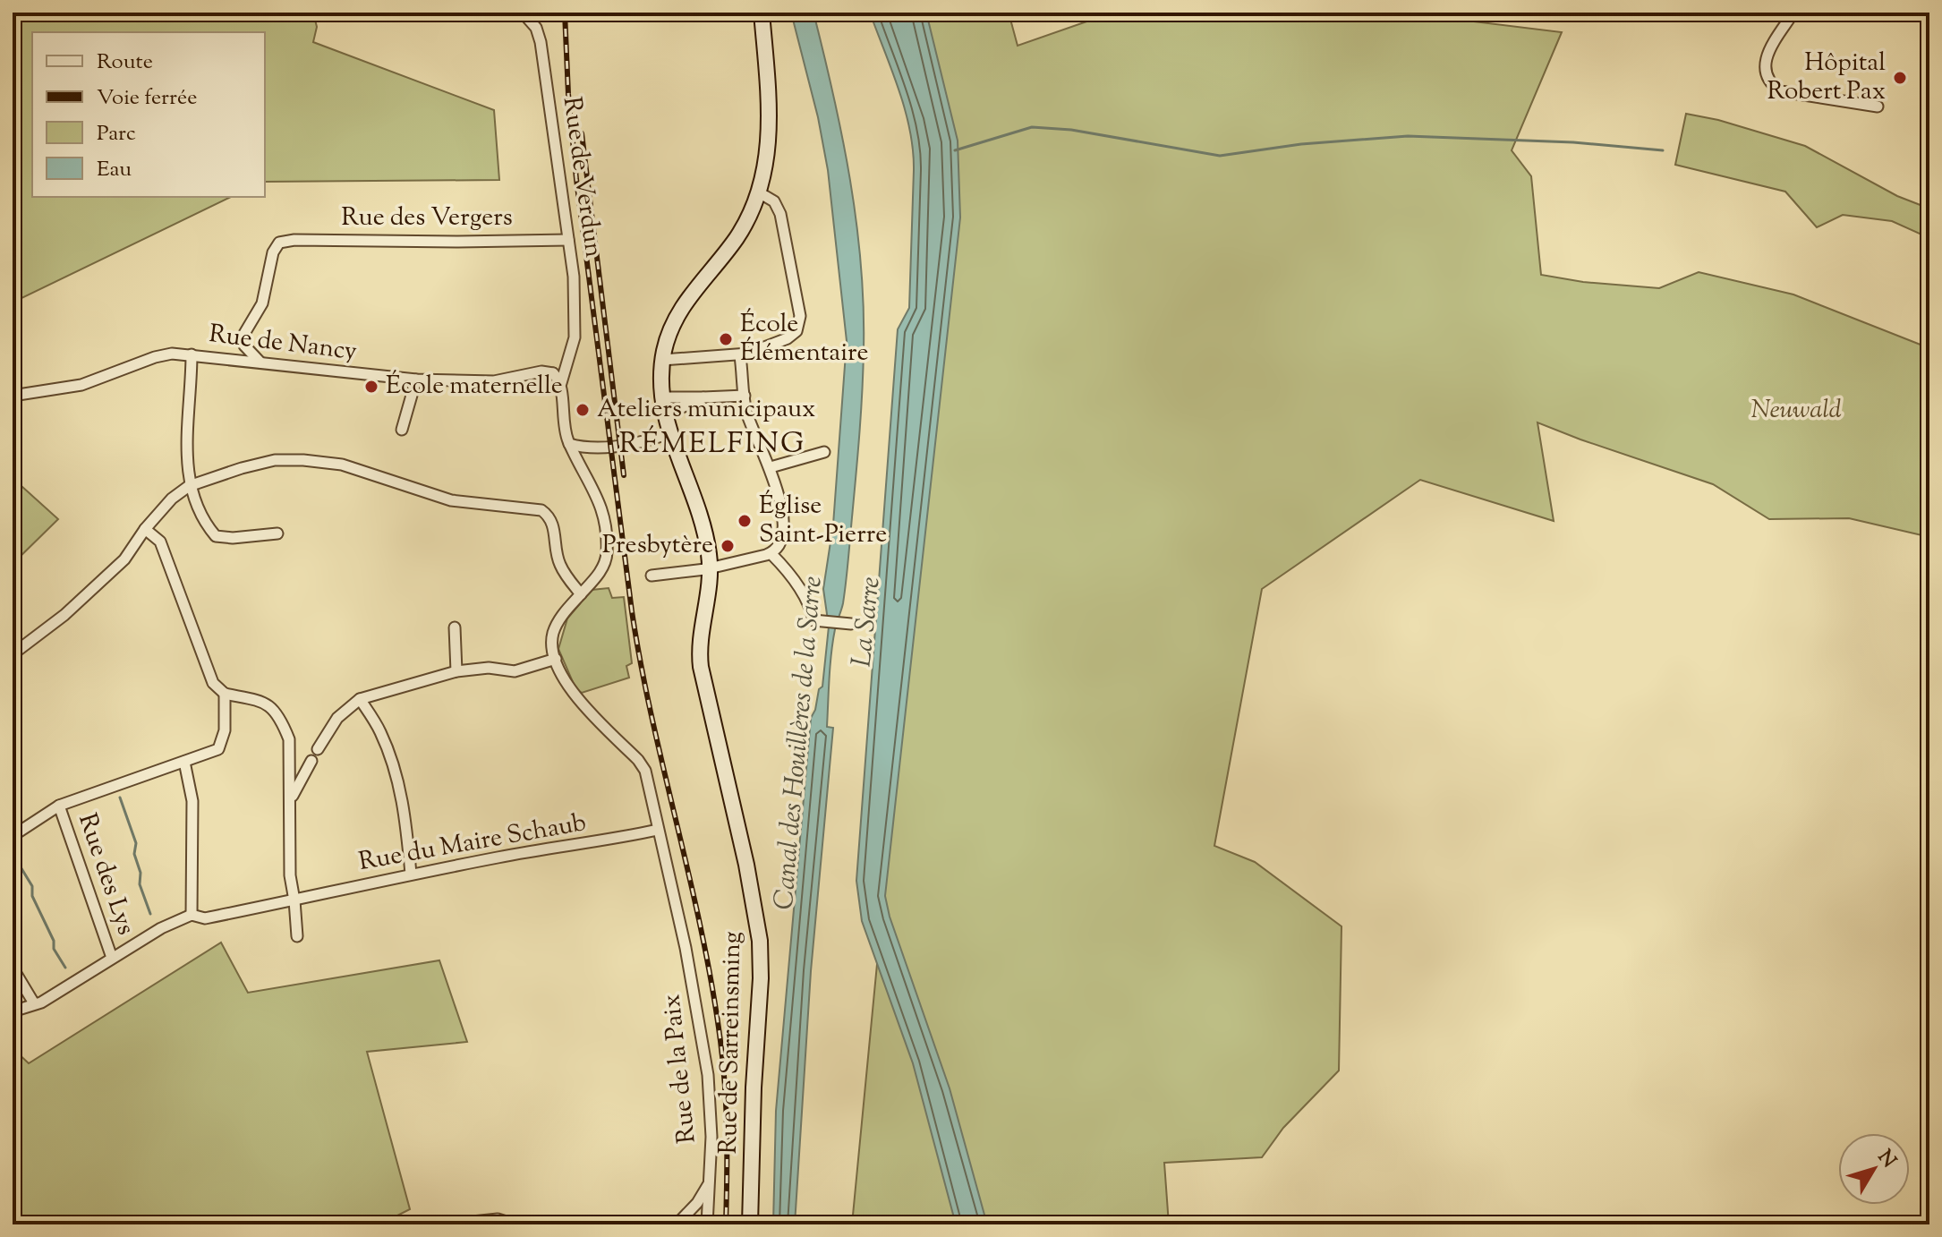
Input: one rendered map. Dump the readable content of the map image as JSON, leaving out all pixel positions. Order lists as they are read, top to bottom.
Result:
{
  "streets": {
    "street": [
      "Rue de Verdun",
      "Rue des Vergers",
      "Rue de Nancy",
      "Rue du Maire Schaub",
      "Rue des Lys",
      "Rue de Sarreinsming",
      "Rue de la Paix"
    ]
  },
  "crossings": [
    ["Rue de Verdun", "Rue des Vergers"],
    ["Rue de Verdun", "Rue de la Paix"],
    ["Rue des Vergers", "Rue de Nancy"],
    ["Rue du Maire Schaub", "Rue de la Paix"]
  ],
  "districts": ["RÉMELFING"],
  "water": ["La Sarre", "Canal des Houillères de la Sarre"],
  "parks": ["Neuwald"],
  "places": [
    "Hôpital Robert Pax",
    "École Élémentaire",
    "École maternelle",
    "Ateliers municipaux",
    "Église Saint-Pierre",
    "Presbytère"
  ],
  "legend": [
    "Route",
    "Voie ferrée",
    "Parc",
    "Eau"
  ],
  "north": "top right"
}
